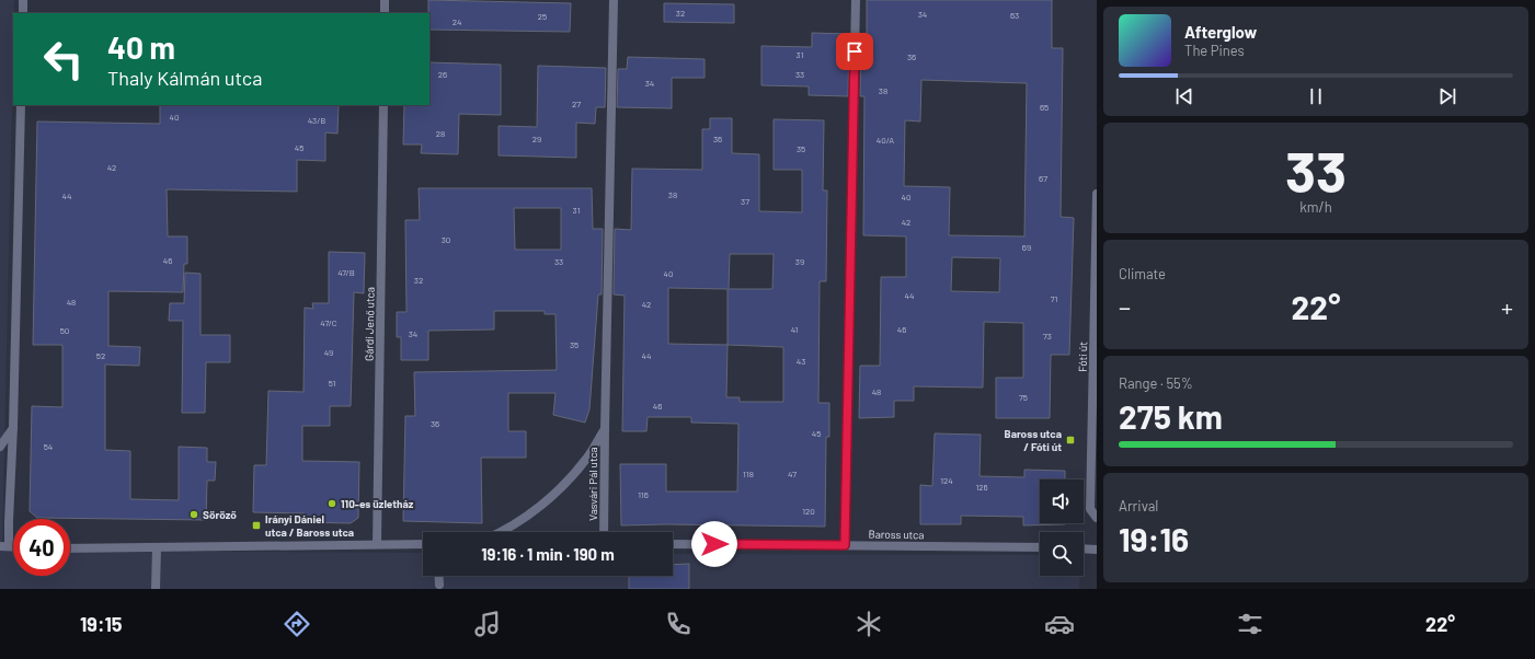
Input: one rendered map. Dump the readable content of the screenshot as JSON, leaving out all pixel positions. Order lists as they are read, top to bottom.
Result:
{
  "streets": {
    "street": [
      "Gárdi Jenő utca",
      "Fóti út",
      "Vasvári Pál utca",
      "Baross utca"
    ]
  },
  "places": {
    "transit": ["Baross utca / Fóti út", "Irányi Dániel utca / Baross utca"],
    "other": ["110-es üzletház", "Söröző"]
  },
  "house_numbers": [
    "32",
    "34",
    "63",
    "25",
    "24",
    "31",
    "36",
    "26",
    "33",
    "34",
    "38",
    "27",
    "65",
    "40",
    "43/B",
    "28",
    "29",
    "36",
    "40/A",
    "45",
    "35",
    "42",
    "67",
    "38",
    "44",
    "40",
    "37",
    "31",
    "42",
    "30",
    "69",
    "46",
    "33",
    "39",
    "47/B",
    "40",
    "32",
    "44",
    "71",
    "48",
    "42",
    "47/C",
    "41",
    "46",
    "50",
    "34",
    "73",
    "35",
    "49",
    "52",
    "44",
    "43",
    "51",
    "48",
    "75",
    "46",
    "36",
    "45",
    "54",
    "118",
    "47",
    "124",
    "126",
    "116",
    "120"
  ],
  "page": {
    "turn": ["40 m", "Thaly Kálmán utca"],
    "song": ["Afterglow", "The Pines"],
    "tile": [
      ["33", "km/h"],
      "Climate",
      ["Range · 55%", "275 km"],
      ["Arrival", "19:16"]
    ],
    "heat": ["−", "22°", "+"],
    "limit": "40",
    "trip": "19:16 · 1 min · 190 m",
    "tabs": ["19:15", "22°"]
  }
}
